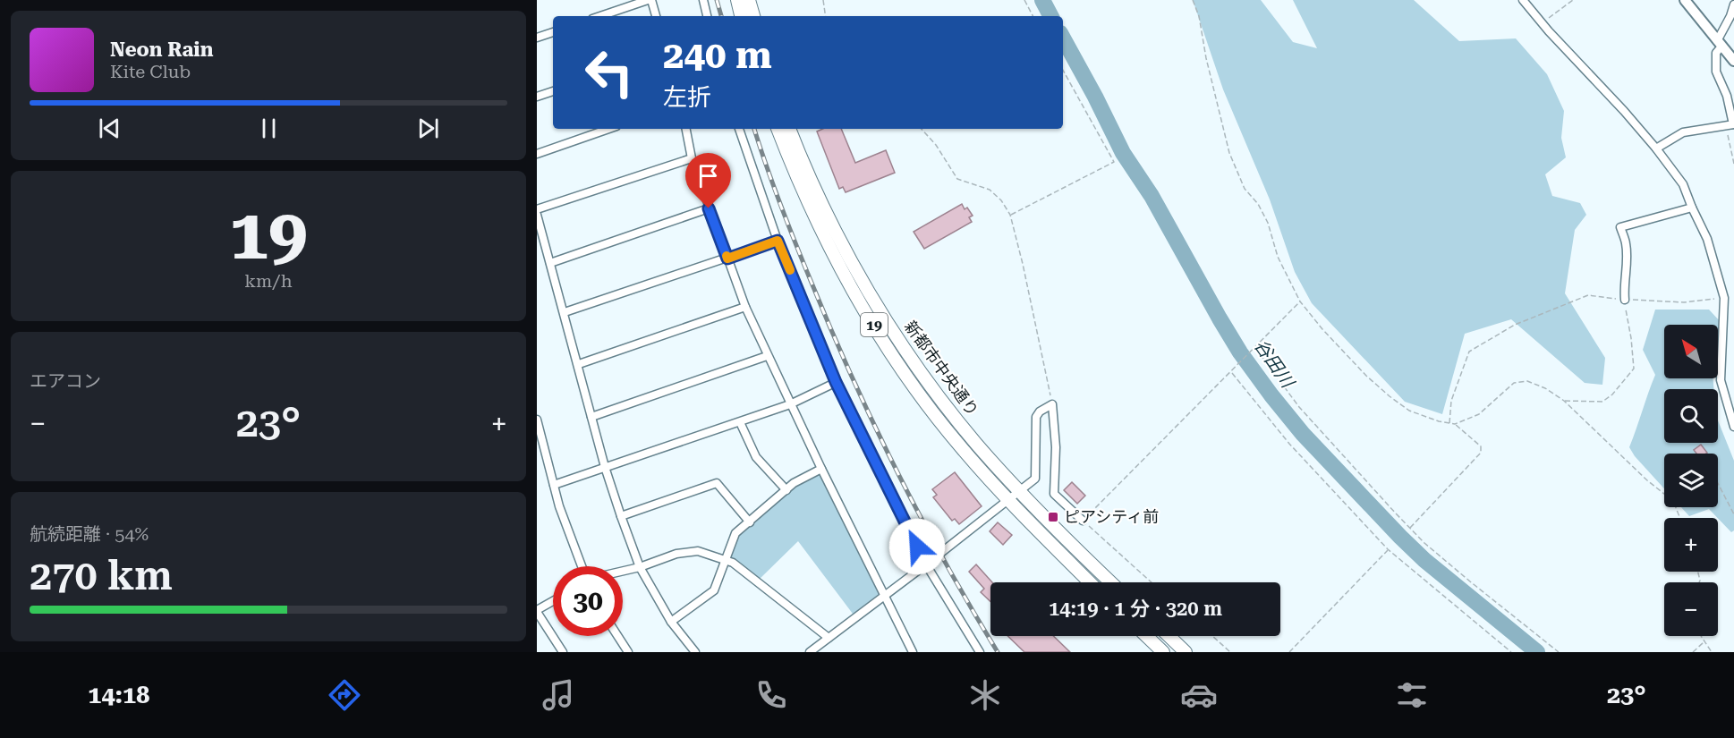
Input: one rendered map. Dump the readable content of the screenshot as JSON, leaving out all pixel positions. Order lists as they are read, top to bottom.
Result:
{
  "streets": {
    "main road": ["19", "新都市中央通り"]
  },
  "water": ["谷田川"],
  "places": {
    "transit": ["ピアシティ前"]
  },
  "north": "top left",
  "page": {
    "turn": ["240 m", "左折"],
    "song": ["Neon Rain", "Kite Club"],
    "tile": [
      ["19", "km/h"],
      "エアコン",
      ["航続距離 · 54%", "270 km"]
    ],
    "map_buttons": ["+", "−"],
    "heat": ["−", "23°", "+"],
    "limit": "30",
    "trip": "14:19 · 1 分 · 320 m",
    "tabs": ["14:18", "23°"]
  }
}
